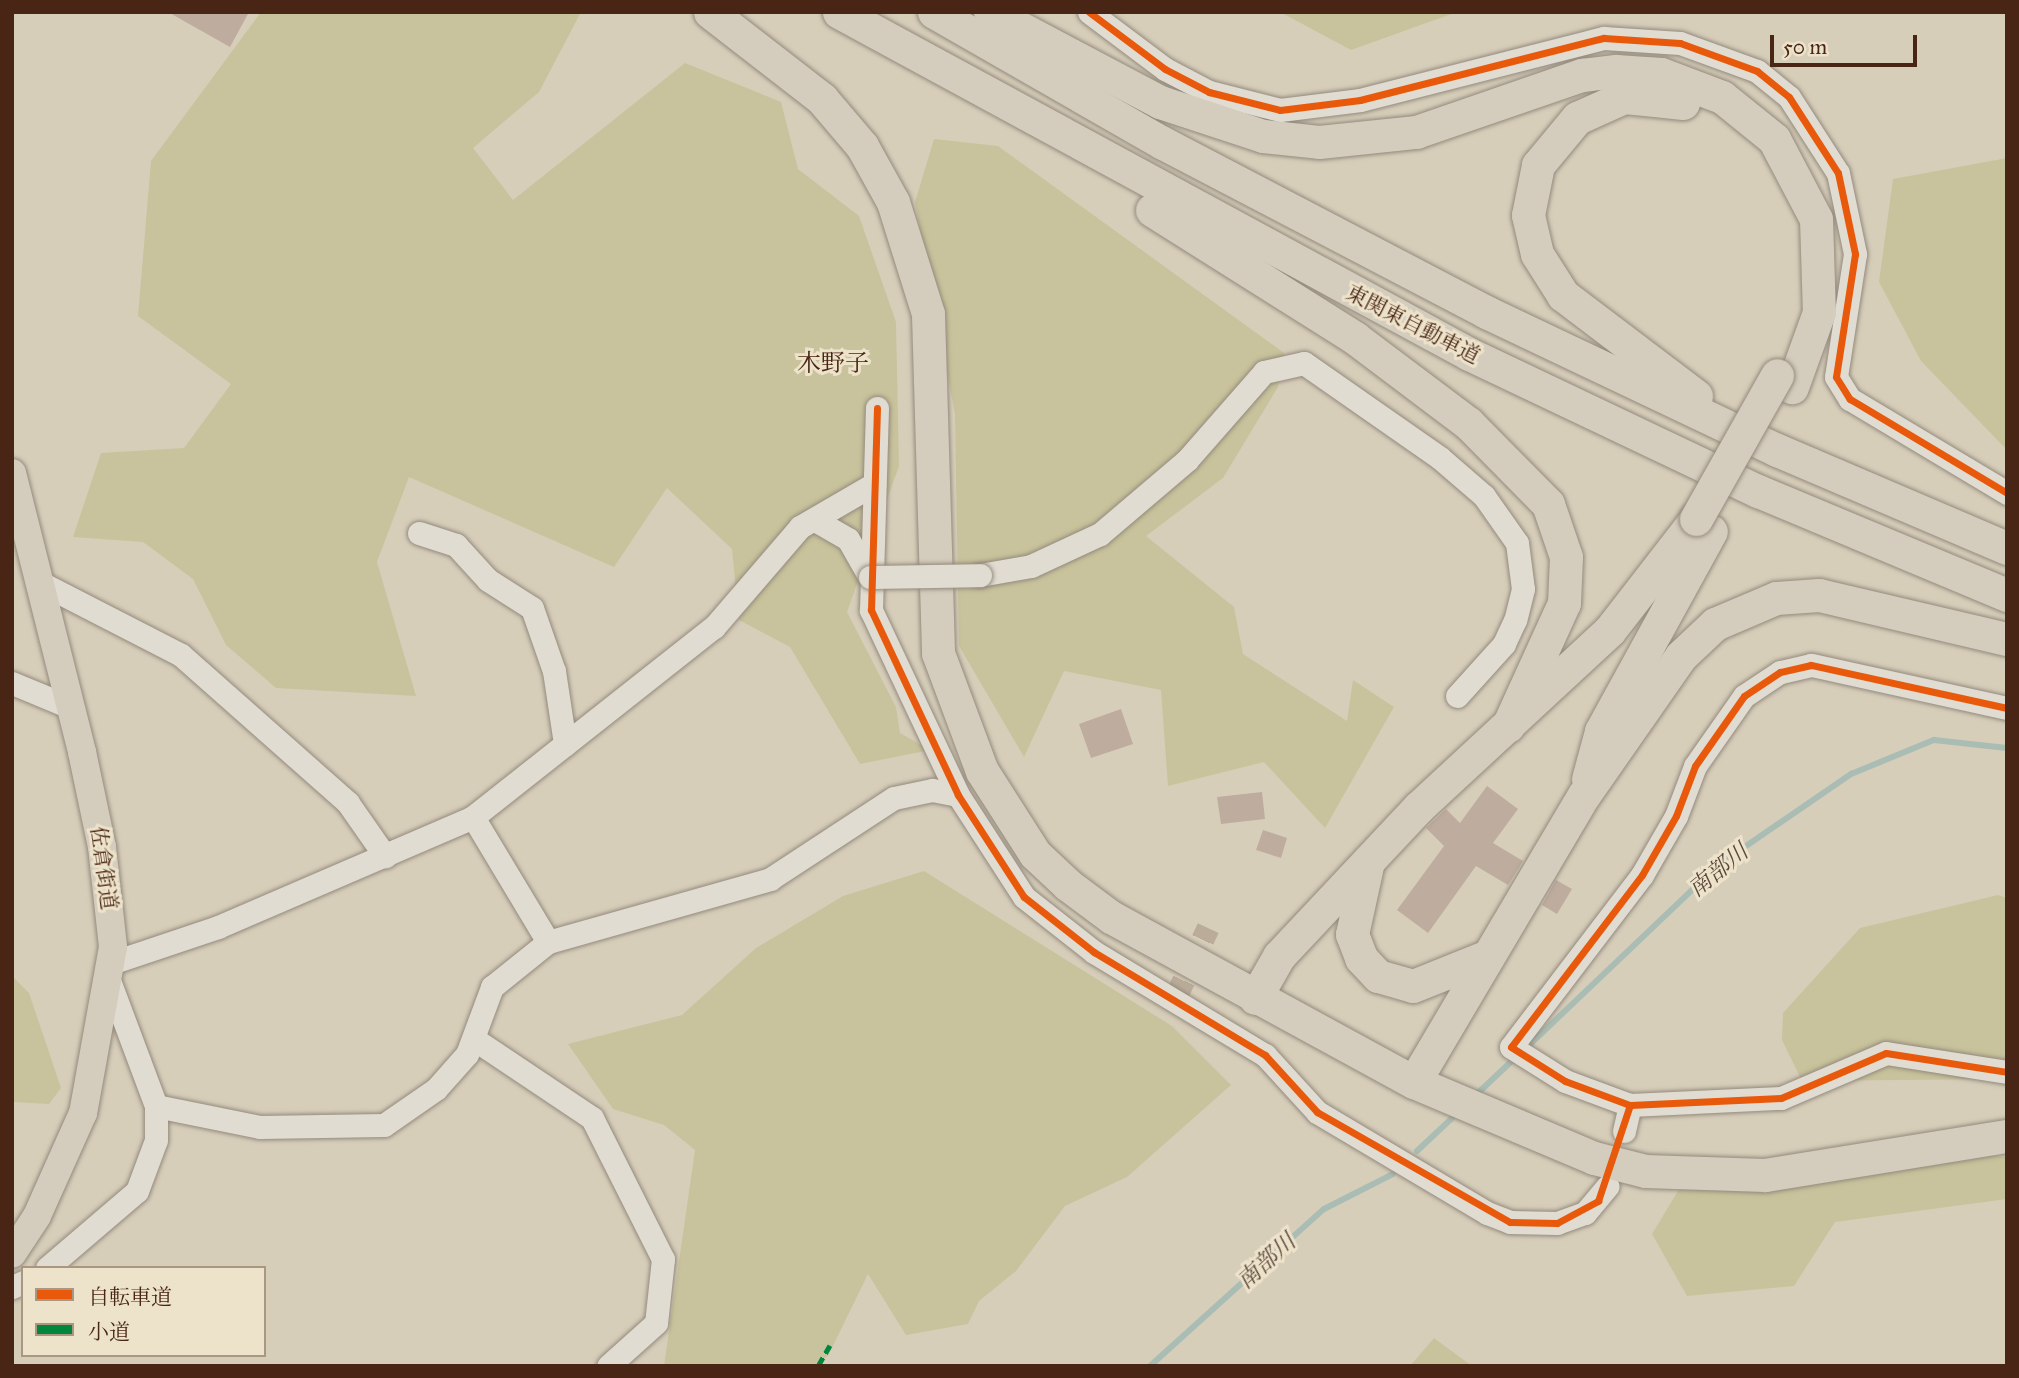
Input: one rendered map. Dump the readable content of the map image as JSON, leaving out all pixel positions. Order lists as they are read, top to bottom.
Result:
{
  "streets": {
    "highway": ["東関東自動車道"],
    "main road": ["佐倉街道"]
  },
  "districts": ["木野子"],
  "water": ["南部川"],
  "legend": ["自転車道", "小道"],
  "scale_bar": "50 m"
}
